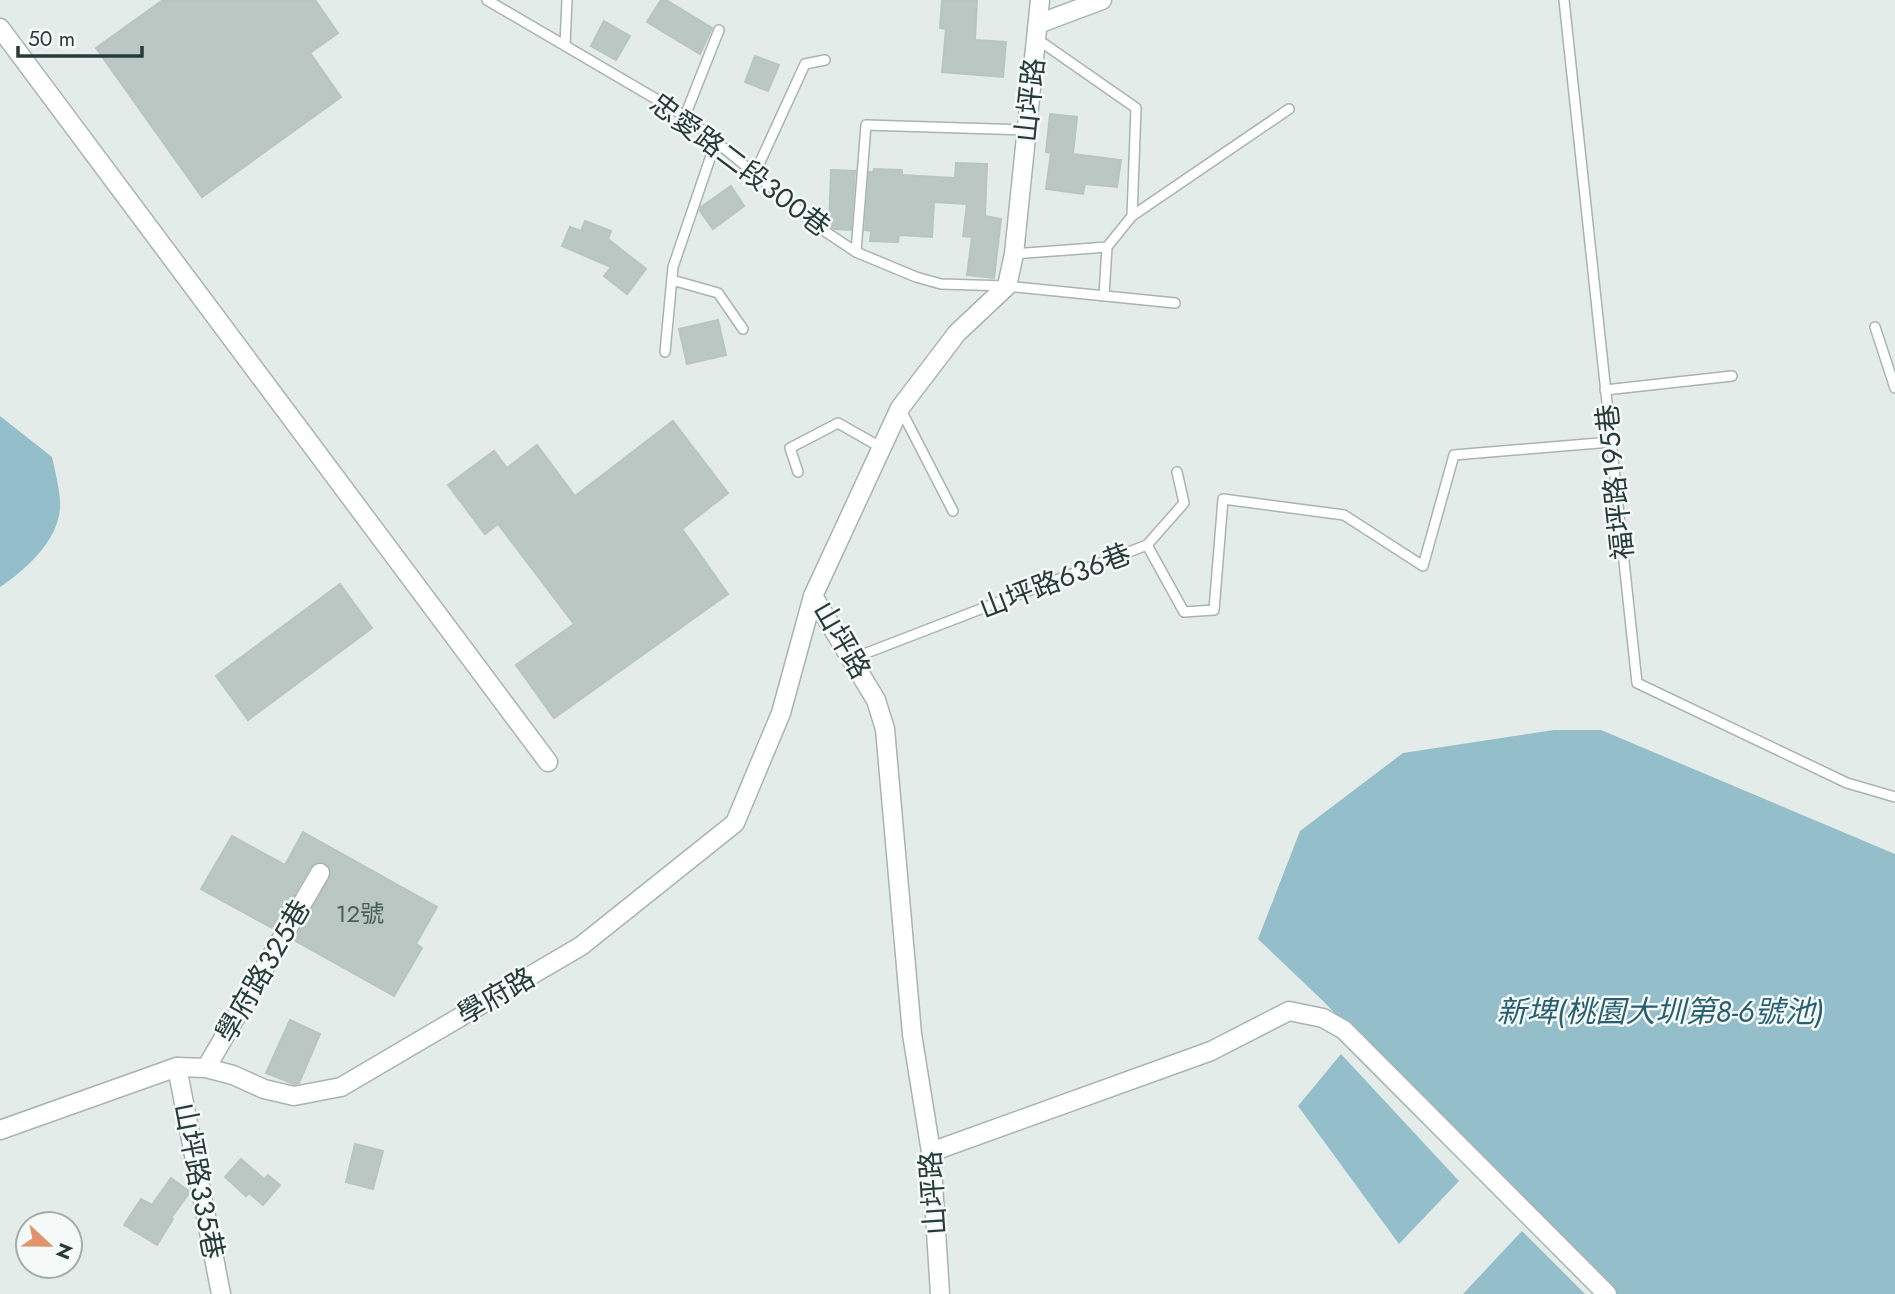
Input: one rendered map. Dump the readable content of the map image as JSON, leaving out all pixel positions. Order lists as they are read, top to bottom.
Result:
{
  "streets": {
    "street": [
      "山坪路",
      "學府路325巷",
      "學府路",
      "山坪路335巷"
    ],
    "lane": ["忠愛路二段300巷", "福坪路195巷", "山坪路636巷"]
  },
  "crossings": [
    ["山坪路", "忠愛路二段300巷"],
    ["山坪路", "山坪路636巷"],
    ["山坪路", "學府路"],
    ["福坪路195巷", "山坪路636巷"],
    ["學府路325巷", "學府路"],
    ["學府路", "山坪路335巷"]
  ],
  "water": ["新埤(桃園大圳第8-6號池)"],
  "house_numbers": ["12號"],
  "scale_bar": "50 m",
  "north": "right"
}
